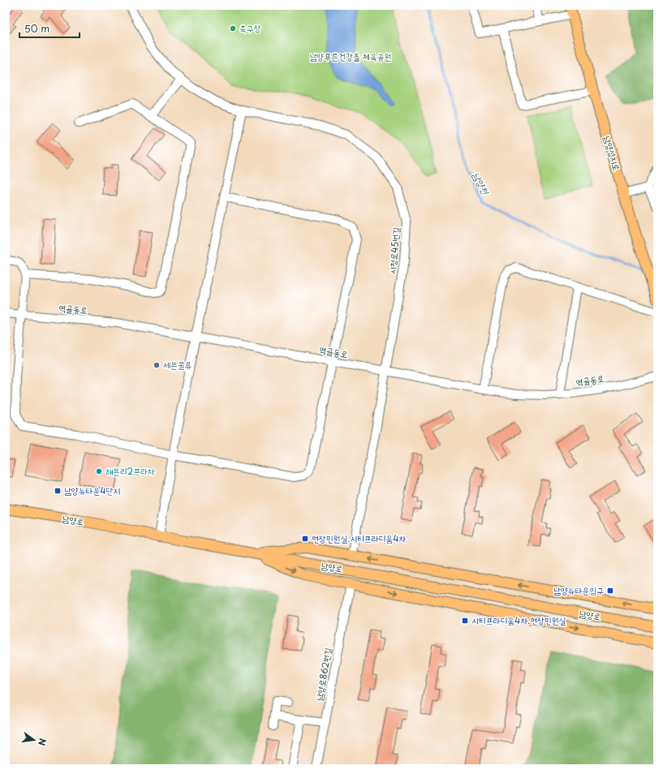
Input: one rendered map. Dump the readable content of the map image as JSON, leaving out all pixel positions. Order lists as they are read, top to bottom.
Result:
{
  "streets": {
    "main road": ["남양성지로", "남양로"],
    "street": ["시청로45번길", "역골동로", "남양로862번길"]
  },
  "crossings": [
    ["시청로45번길", "역골동로"]
  ],
  "water": ["남양천"],
  "parks": ["남양푸른건강뜰 체육공원"],
  "places": {
    "other": ["축구장", "세븐물류", "해븐리2프라자"],
    "transit": [
      "남양뉴타운4단지",
      "현장민원실.시티프라디움4차",
      "남양뉴타운입구",
      "시티프라디움4차.현장민원실"
    ]
  },
  "scale_bar": "50 m",
  "north": "right"
}
